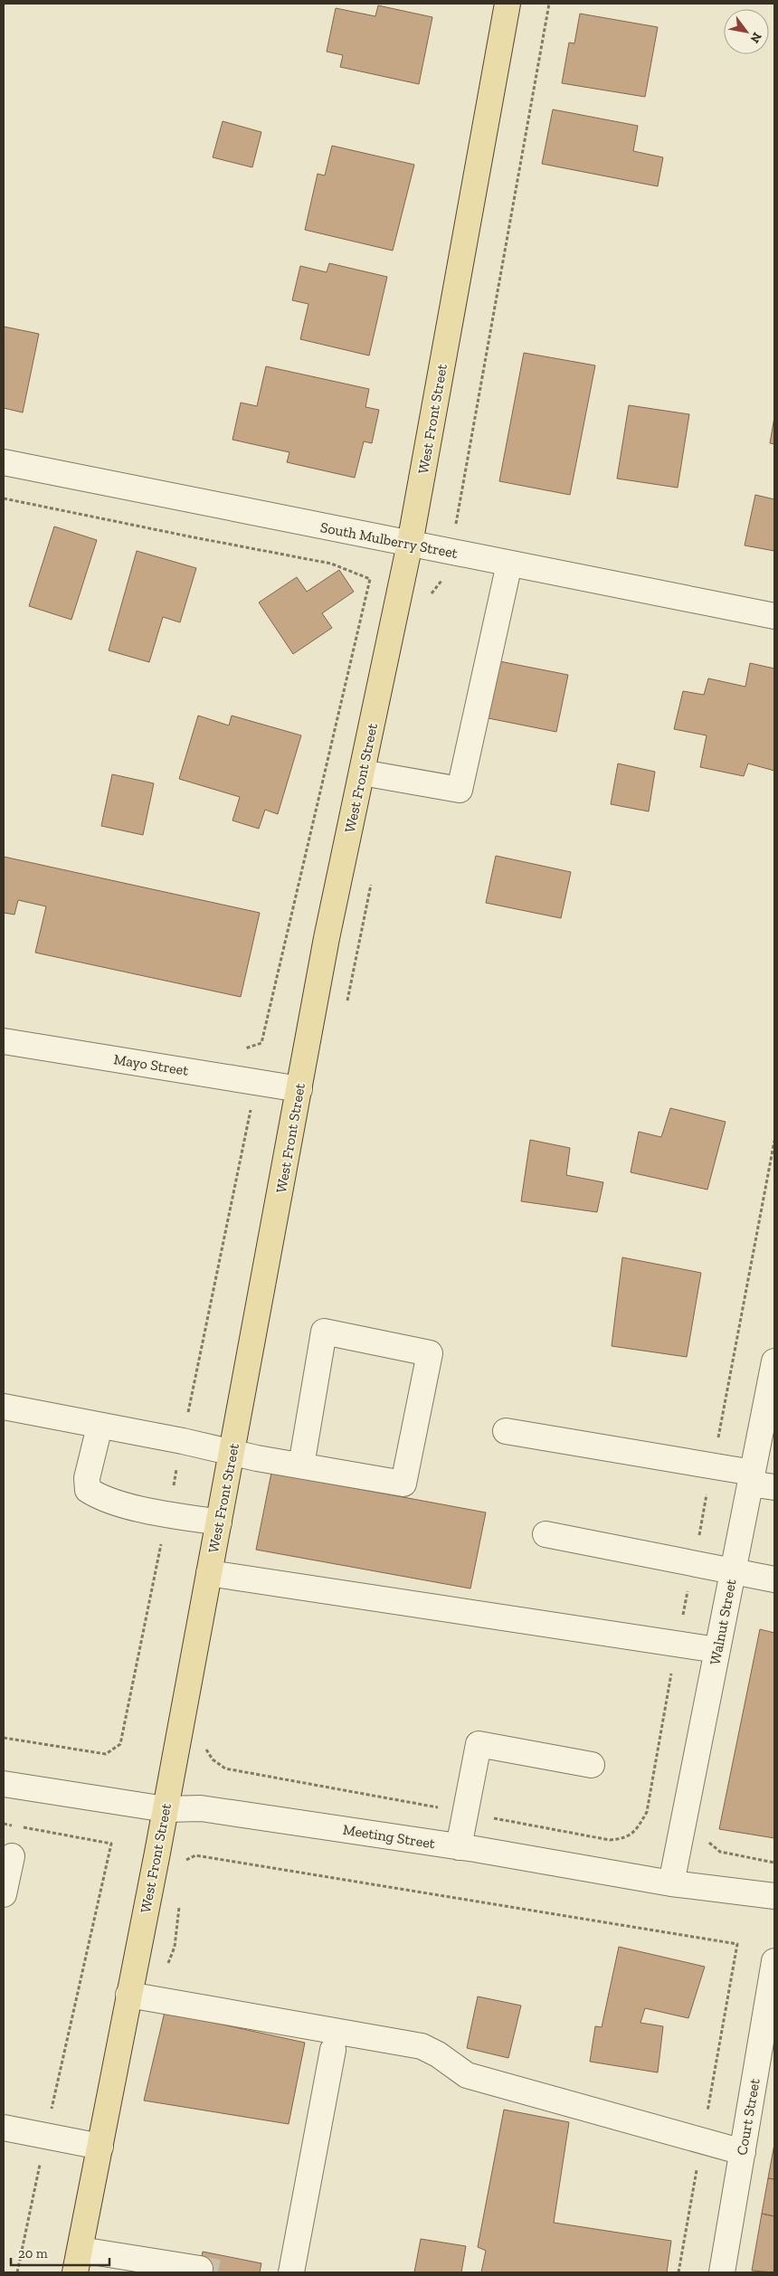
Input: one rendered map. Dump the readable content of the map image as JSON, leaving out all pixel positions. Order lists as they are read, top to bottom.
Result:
{
  "streets": {
    "main road": ["West Front Street"],
    "street": [
      "South Mulberry Street",
      "Mayo Street",
      "Walnut Street",
      "Meeting Street",
      "Court Street"
    ]
  },
  "crossings": [
    ["West Front Street", "South Mulberry Street"],
    ["West Front Street", "Mayo Street"],
    ["West Front Street", "Meeting Street"],
    ["Walnut Street", "Meeting Street"]
  ],
  "scale_bar": "20 m",
  "north": "bottom right"
}
